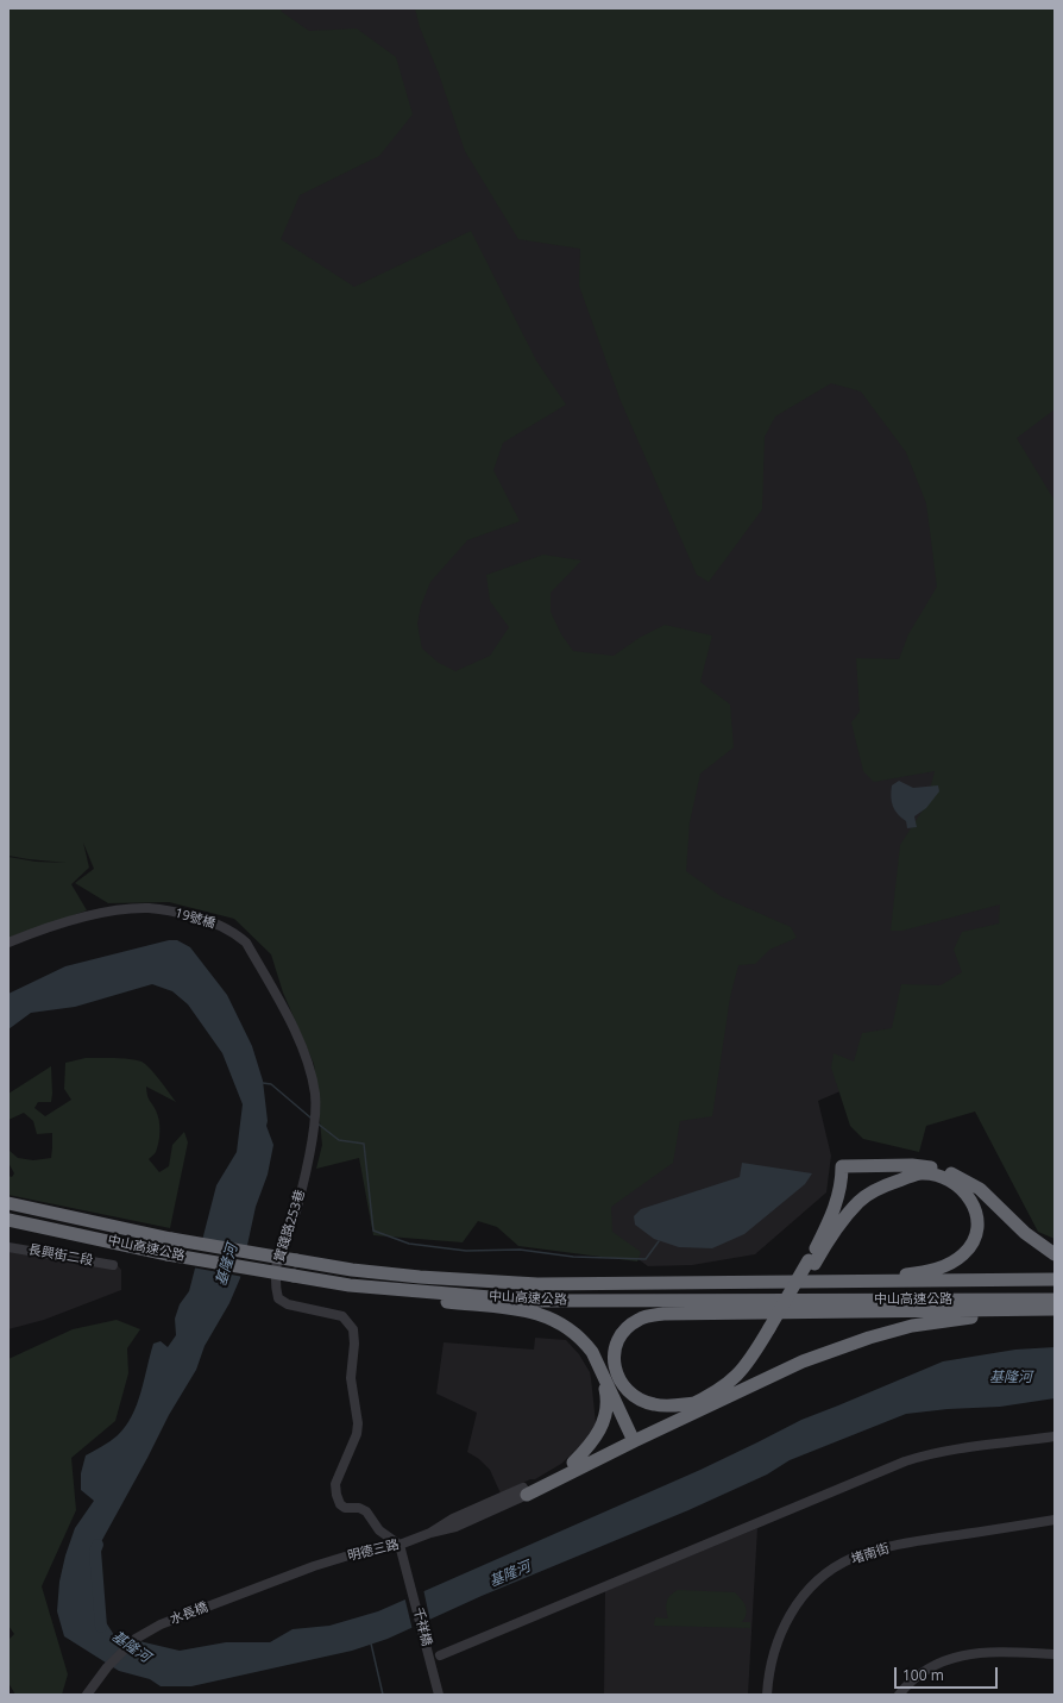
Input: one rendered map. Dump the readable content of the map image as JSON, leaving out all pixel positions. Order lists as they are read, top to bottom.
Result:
{
  "streets": {
    "highway": ["中山高速公路"],
    "street": [
      "19號橋",
      "實踐路253巷",
      "長興街二段",
      "明德三路",
      "堵南街",
      "水長橋",
      "千祥橋"
    ]
  },
  "crossings": [
    ["19號橋", "實踐路253巷"],
    ["實踐路253巷", "明德三路"],
    ["實踐路253巷", "千祥橋"],
    ["明德三路", "水長橋"],
    ["明德三路", "千祥橋"]
  ],
  "water": ["基隆河"],
  "scale_bar": "100 m"
}
